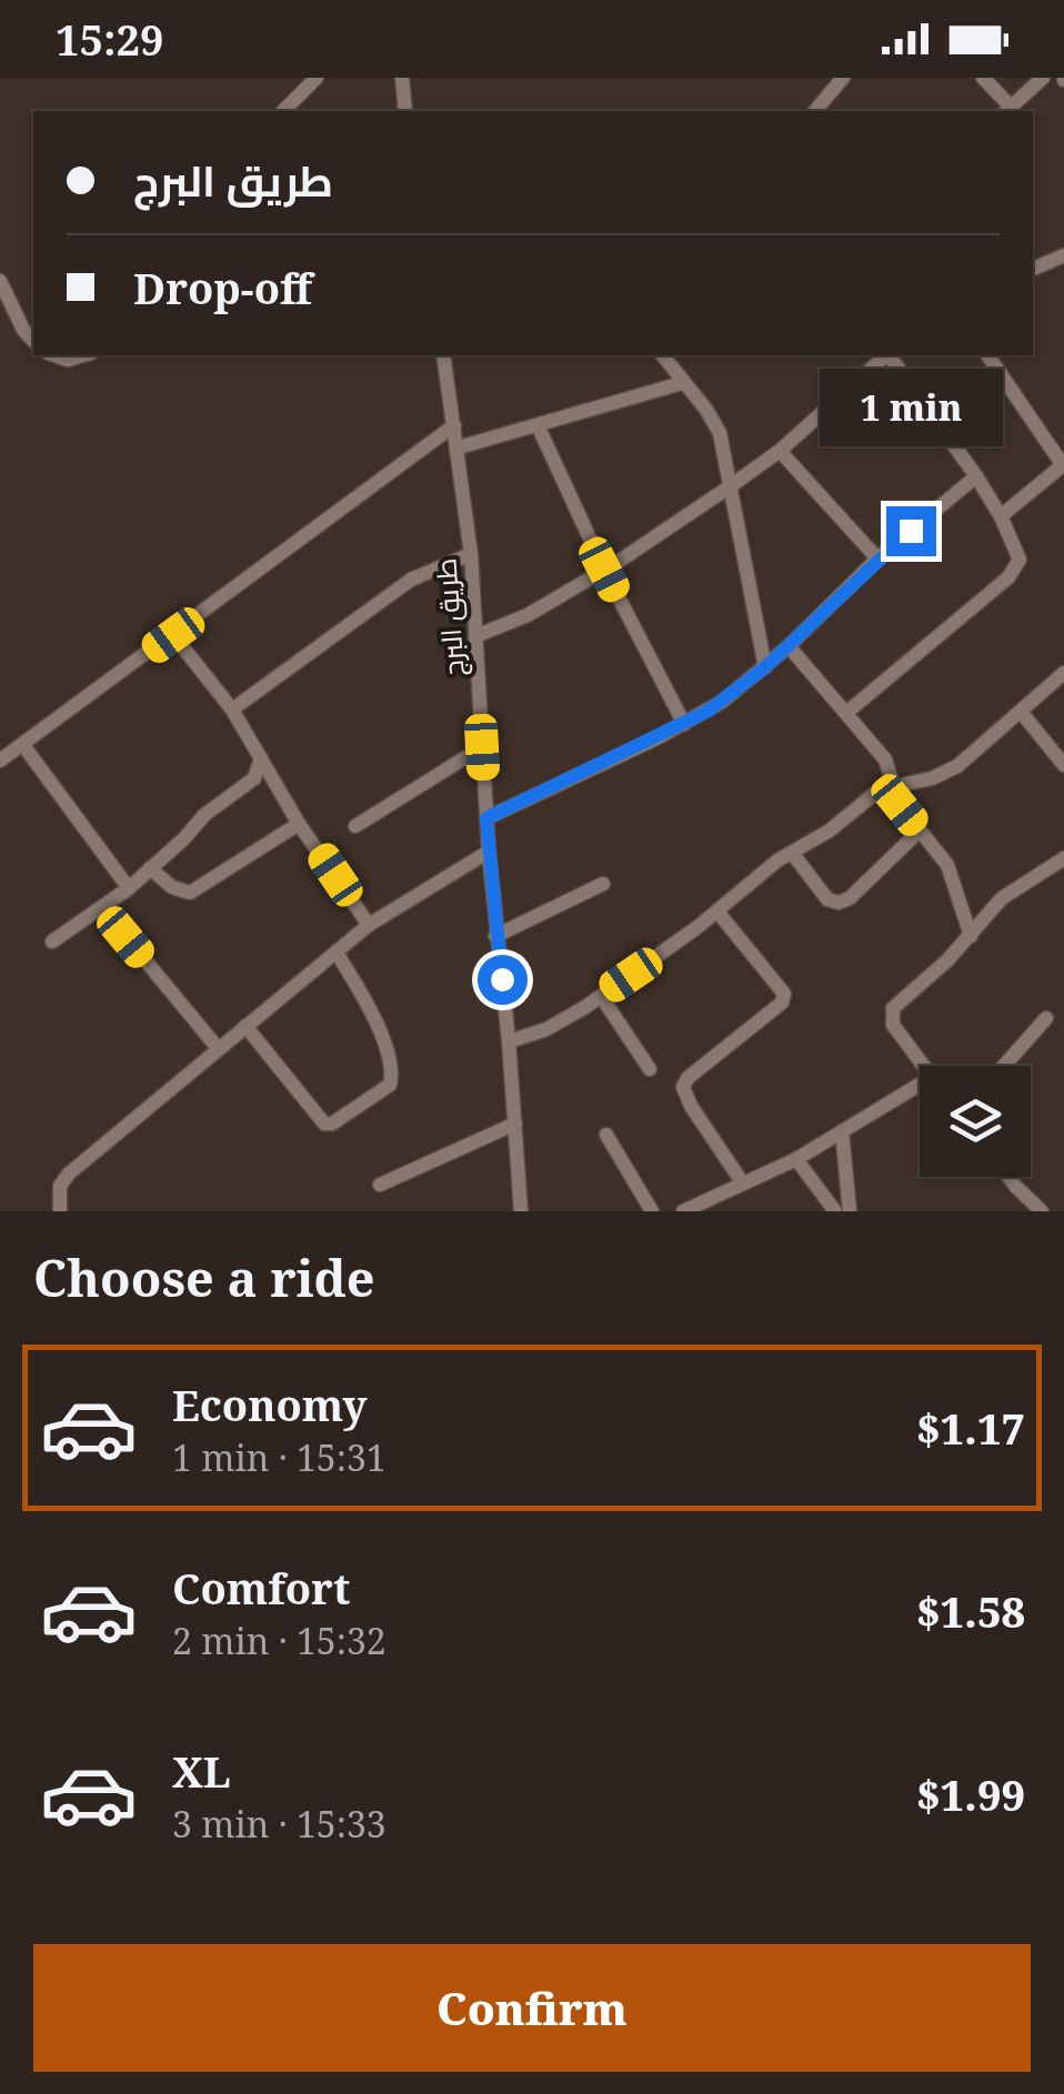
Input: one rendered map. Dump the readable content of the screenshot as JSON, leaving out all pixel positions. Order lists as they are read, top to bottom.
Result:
{
  "streets": {
    "street": ["طريق البرج"]
  },
  "page": {
    "status": "15:29",
    "banner": ["طريق البرج", "Drop-off"],
    "bubble": "1 min",
    "heading": "Choose a ride",
    "list": [
      {
        "name": "Economy",
        "note": "1 min · 15:31",
        "value": "$1.17"
      },
      {
        "name": "Comfort",
        "note": "2 min · 15:32",
        "value": "$1.58"
      },
      {
        "name": "XL",
        "note": "3 min · 15:33",
        "value": "$1.99"
      }
    ],
    "buttons": "Confirm"
  }
}
